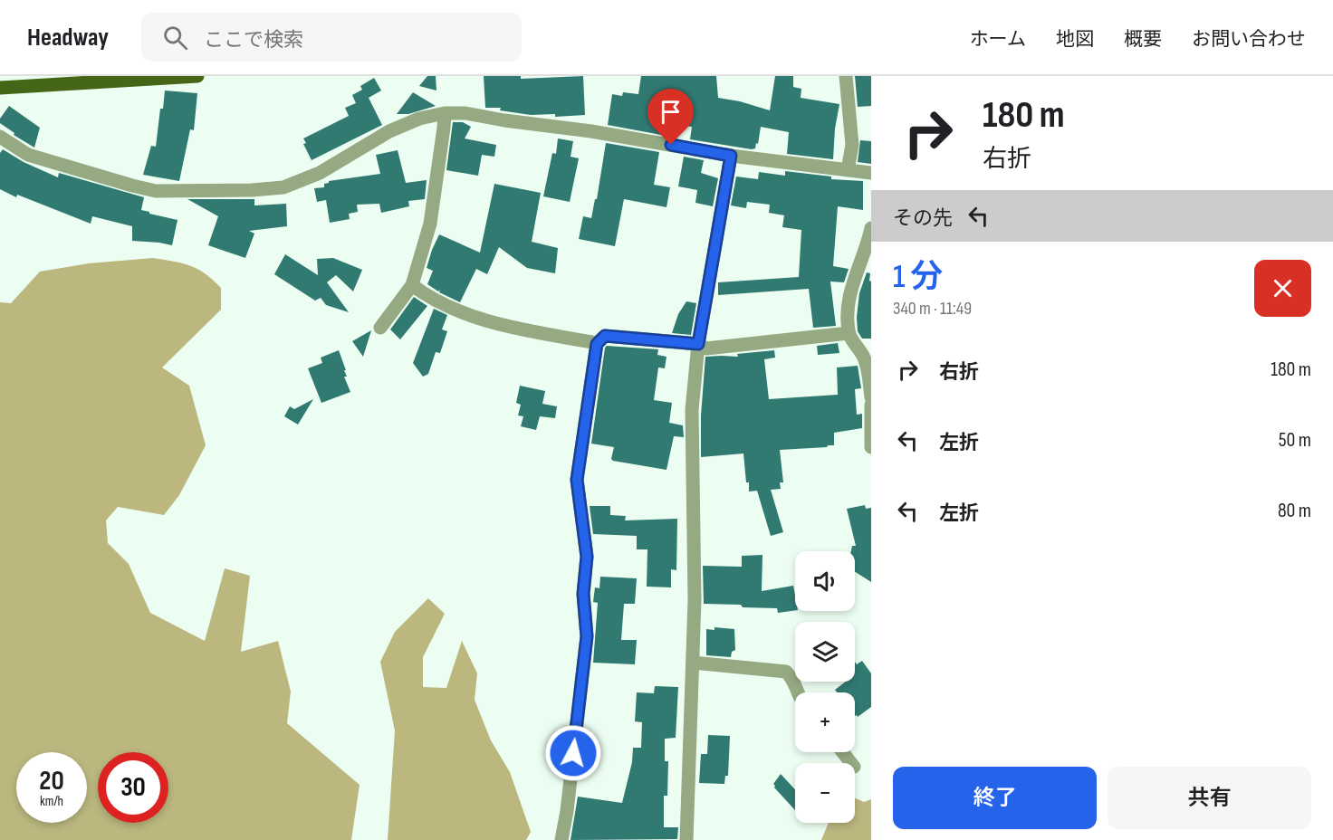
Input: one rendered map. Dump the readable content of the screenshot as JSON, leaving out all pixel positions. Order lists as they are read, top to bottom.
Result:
{
  "page": {
    "header": "Headway",
    "search": "ここで検索",
    "nav": [
      "ホーム",
      "地図",
      "概要",
      "お問い合わせ"
    ],
    "turn": ["180 m", "右折"],
    "then": "その先",
    "heading": ["1 分", "340 m · 11:49"],
    "list": [
      {
        "name": "右折",
        "value": "180 m"
      },
      {
        "name": "左折",
        "value": "50 m"
      },
      {
        "name": "左折",
        "value": "80 m"
      }
    ],
    "map_buttons": ["+", "−"],
    "speed": "20 km/h",
    "limit": "30",
    "buttons": ["終了", "共有"]
  }
}
